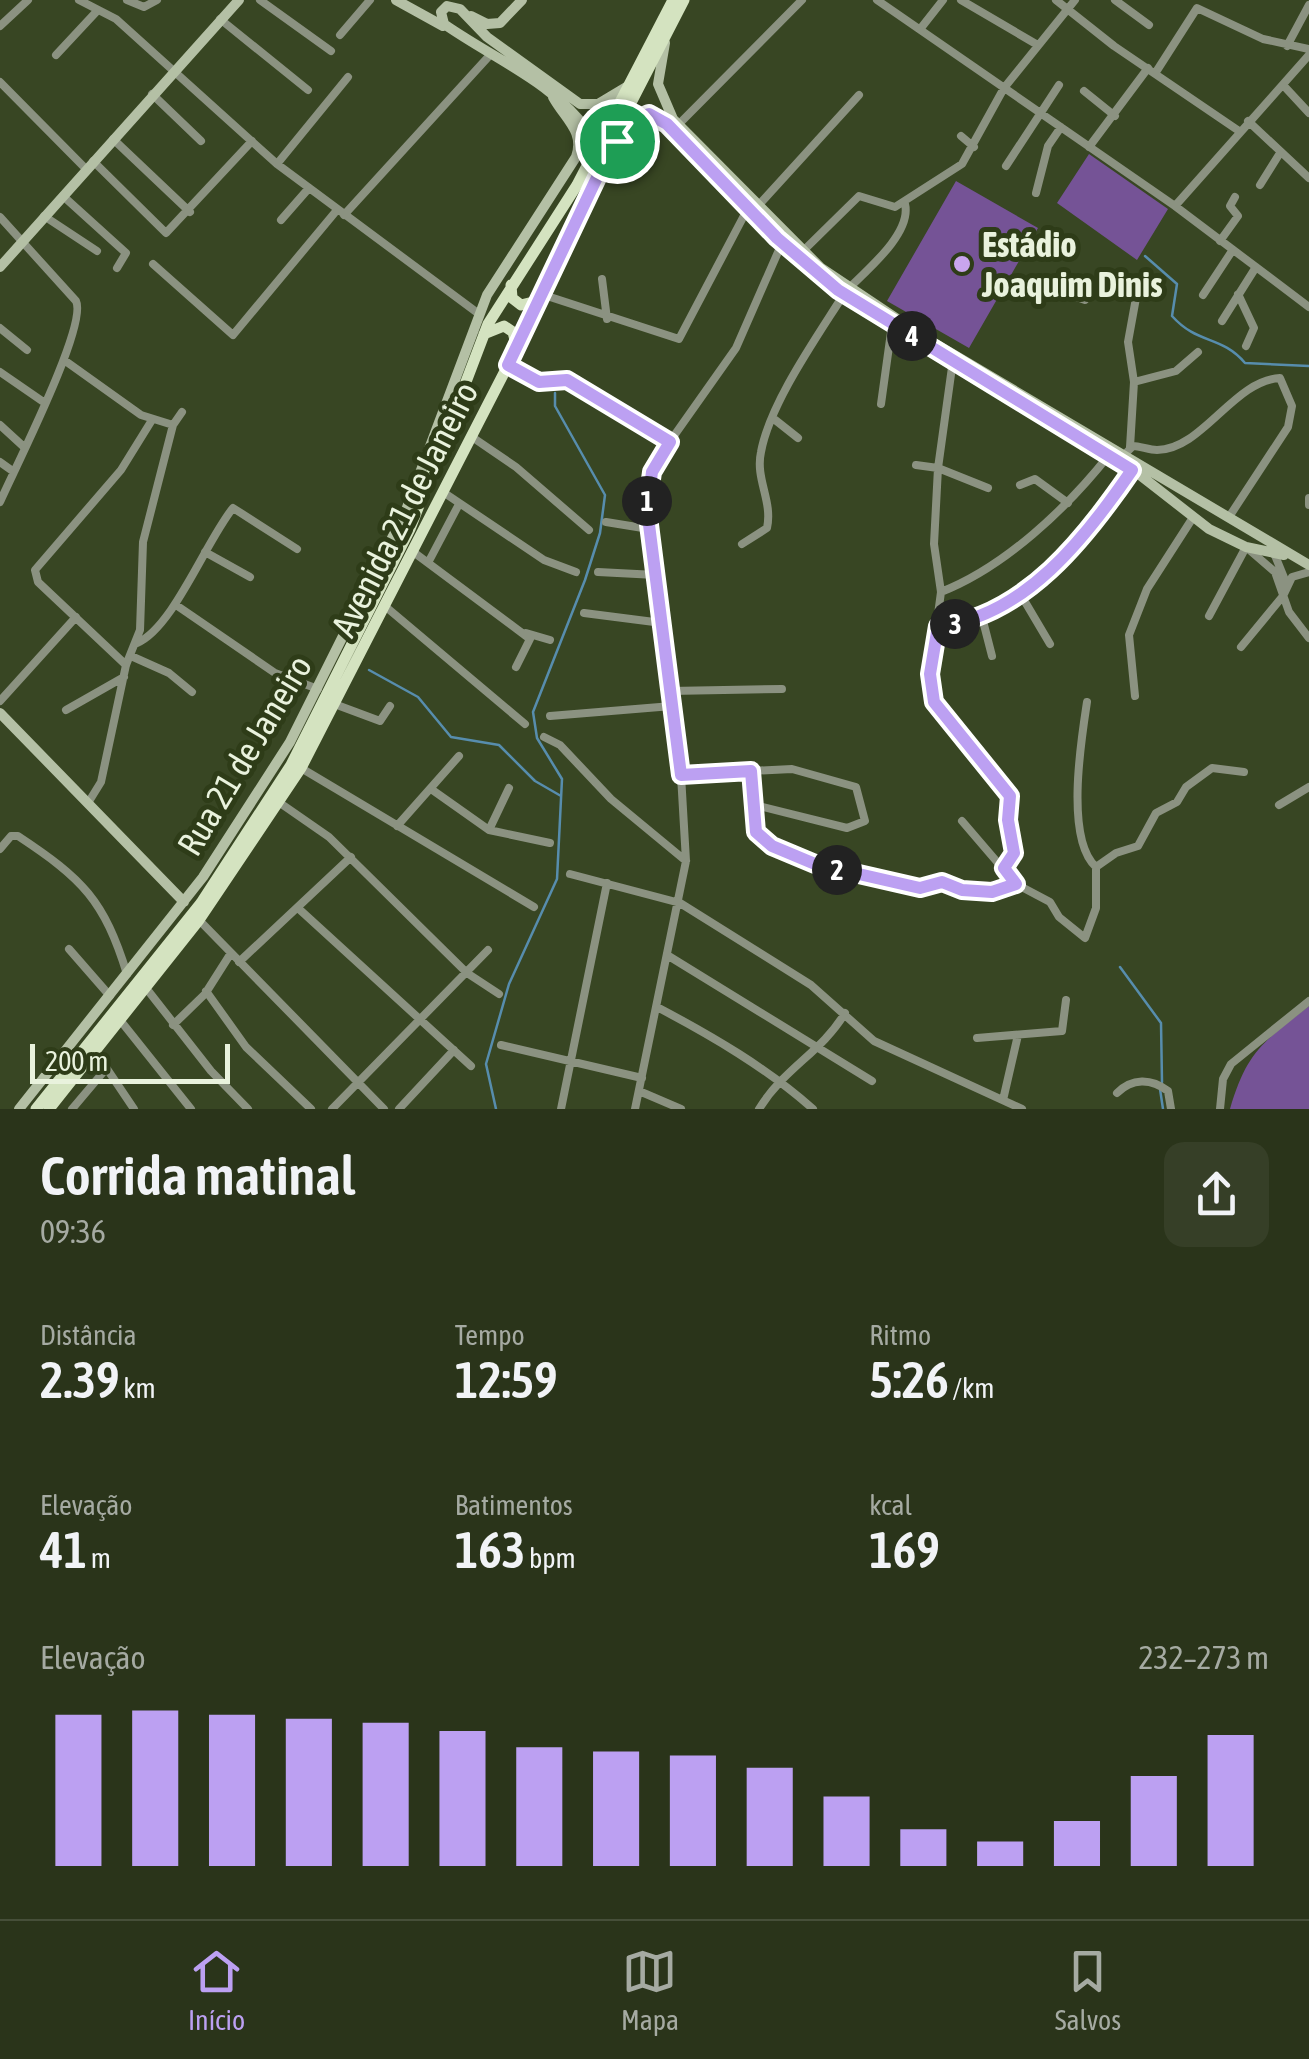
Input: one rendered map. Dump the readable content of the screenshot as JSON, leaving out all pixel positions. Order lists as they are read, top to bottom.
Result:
{
  "streets": {
    "main road": ["Avenida 21 de Janeiro", "Rua 21 de Janeiro"]
  },
  "crossings": [
    ["Avenida 21 de Janeiro", "Rua 21 de Janeiro"]
  ],
  "places": ["Estádio Joaquim Dinis"],
  "scale_bar": "200 m",
  "page": {
    "pins": [
      "4",
      "1",
      "3",
      "2"
    ],
    "scale": "200 m",
    "heading": ["Corrida matinal", "09:36"],
    "stats": [
      ["Distância", "2.39 km"],
      ["Tempo", "12:59"],
      ["Ritmo", "5:26 /km"],
      ["Elevação", "41 m"],
      ["Batimentos", "163 bpm"],
      ["kcal", "169"]
    ],
    "chart": ["Elevação", "232–273 m"],
    "tabs": ["Início", "Mapa", "Salvos"]
  }
}
